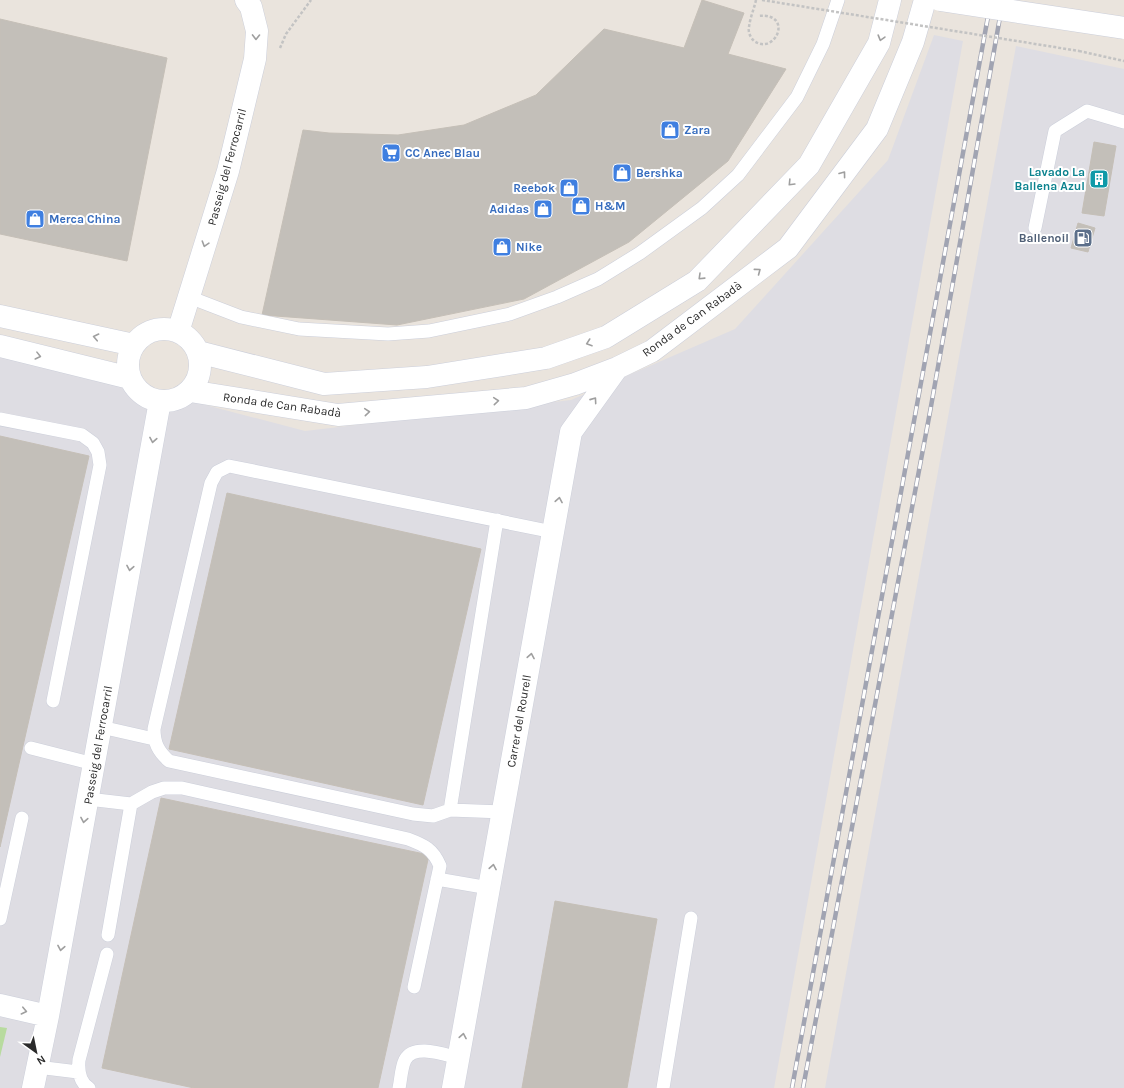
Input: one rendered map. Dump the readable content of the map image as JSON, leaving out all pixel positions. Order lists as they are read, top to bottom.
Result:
{
  "streets": {
    "street": ["Passeig del Ferrocarril", "Ronda de Can Rabadà", "Carrer del Rourell"]
  },
  "crossings": [
    ["Passeig del Ferrocarril", "Ronda de Can Rabadà"],
    ["Ronda de Can Rabadà", "Carrer del Rourell"]
  ],
  "one_way": ["Passeig del Ferrocarril", "Ronda de Can Rabadà", "Carrer del Rourell"],
  "places": {
    "shop": [
      "Zara",
      "Bershka",
      "Reebok",
      "H&M",
      "Adidas",
      "Merca China",
      "Nike"
    ],
    "supermarket": ["CC Anec Blau"],
    "building": ["Lavado La Ballena Azul"],
    "fuel station": ["Ballenoil"]
  },
  "north": "bottom right"
}
